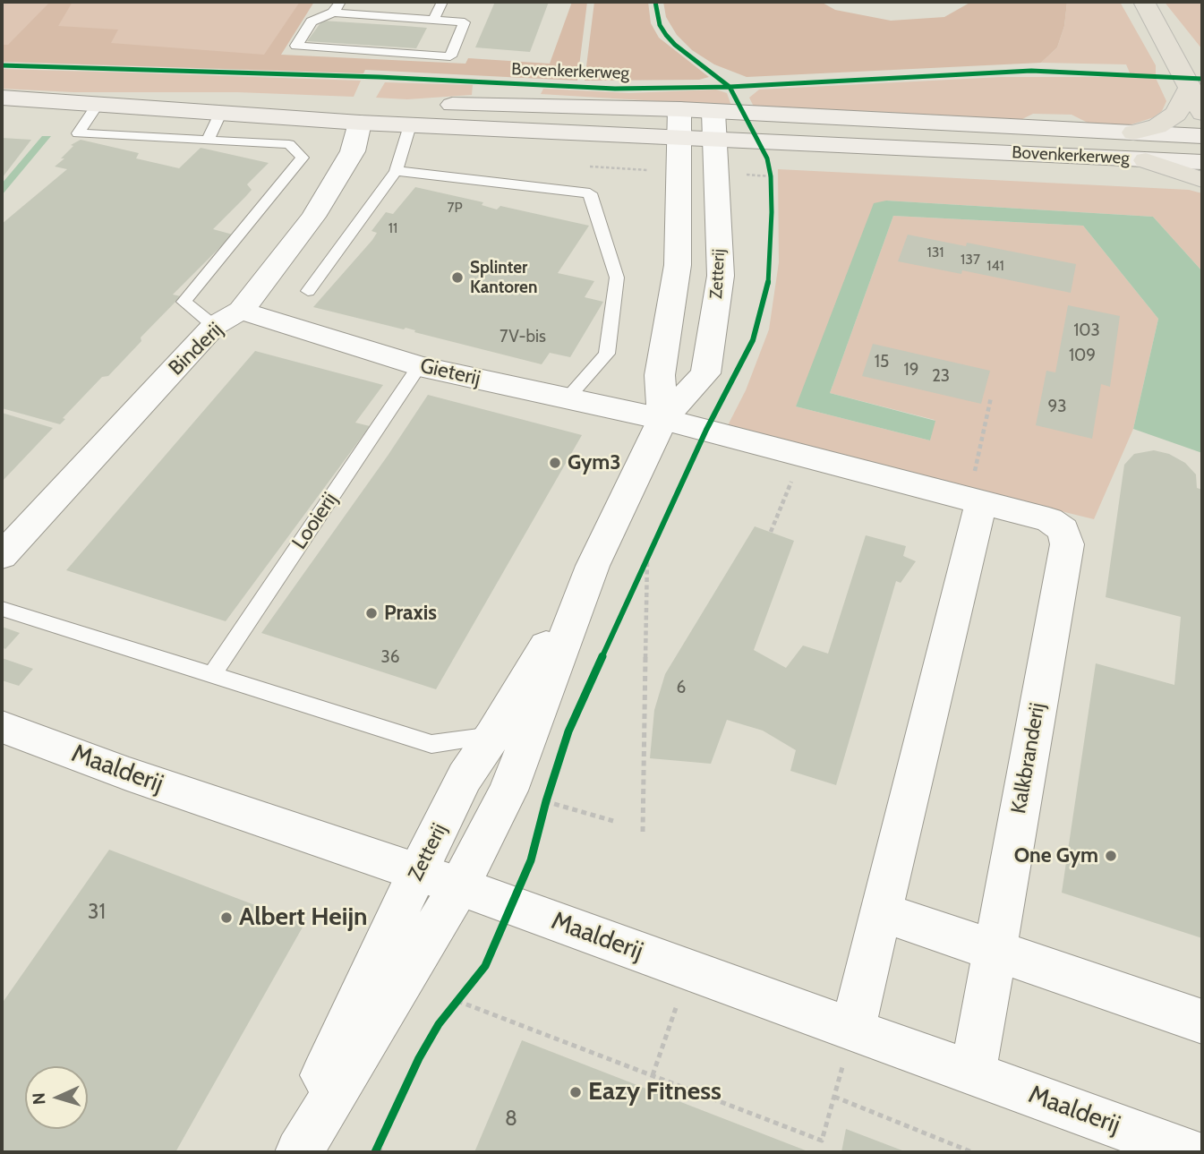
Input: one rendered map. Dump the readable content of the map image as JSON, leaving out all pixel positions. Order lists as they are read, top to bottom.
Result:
{
  "streets": {
    "main road": ["Bovenkerkerweg"],
    "street": [
      "Zetterij",
      "Binderij",
      "Gieterij",
      "Kalkbranderij",
      "Maalderij"
    ],
    "lane": ["Looierij"]
  },
  "crossings": [
    ["Bovenkerkerweg", "Zetterij"],
    ["Bovenkerkerweg", "Binderij"],
    ["Zetterij", "Gieterij"],
    ["Zetterij", "Kalkbranderij"],
    ["Zetterij", "Maalderij"],
    ["Binderij", "Gieterij"],
    ["Gieterij", "Looierij"],
    ["Gieterij", "Kalkbranderij"],
    ["Kalkbranderij", "Maalderij"]
  ],
  "places": [
    "Splinter Kantoren",
    "Gym3",
    "Praxis",
    "One Gym",
    "Albert Heijn",
    "Eazy Fitness"
  ],
  "house_numbers": [
    "7P",
    "11",
    "131",
    "137",
    "141",
    "103",
    "7V-bis",
    "109",
    "15",
    "19",
    "23",
    "93",
    "36",
    "6",
    "31",
    "8"
  ],
  "north": "left"
}
